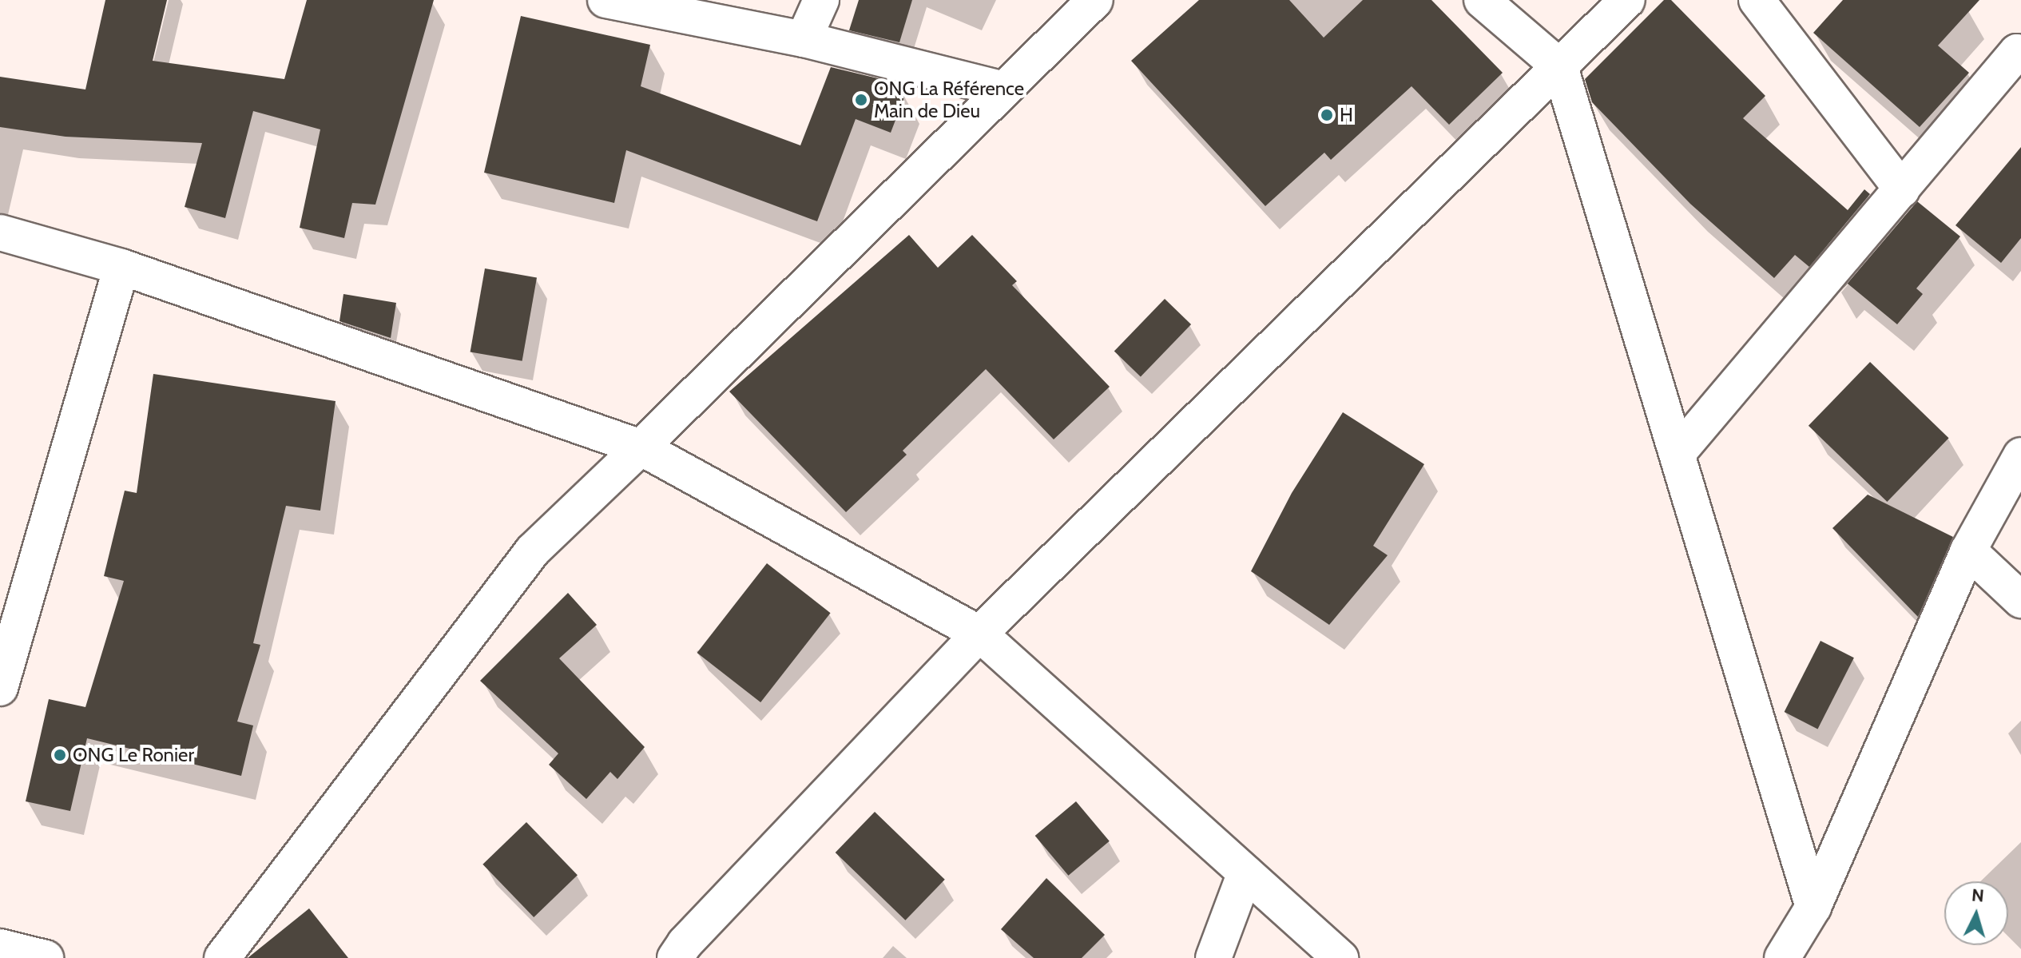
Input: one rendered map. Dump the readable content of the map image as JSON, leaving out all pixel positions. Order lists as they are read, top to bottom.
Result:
{
  "places": ["ONG La Référence Main de Dieu", "H", "ONG Le Ronier"],
  "north": "top"
}
